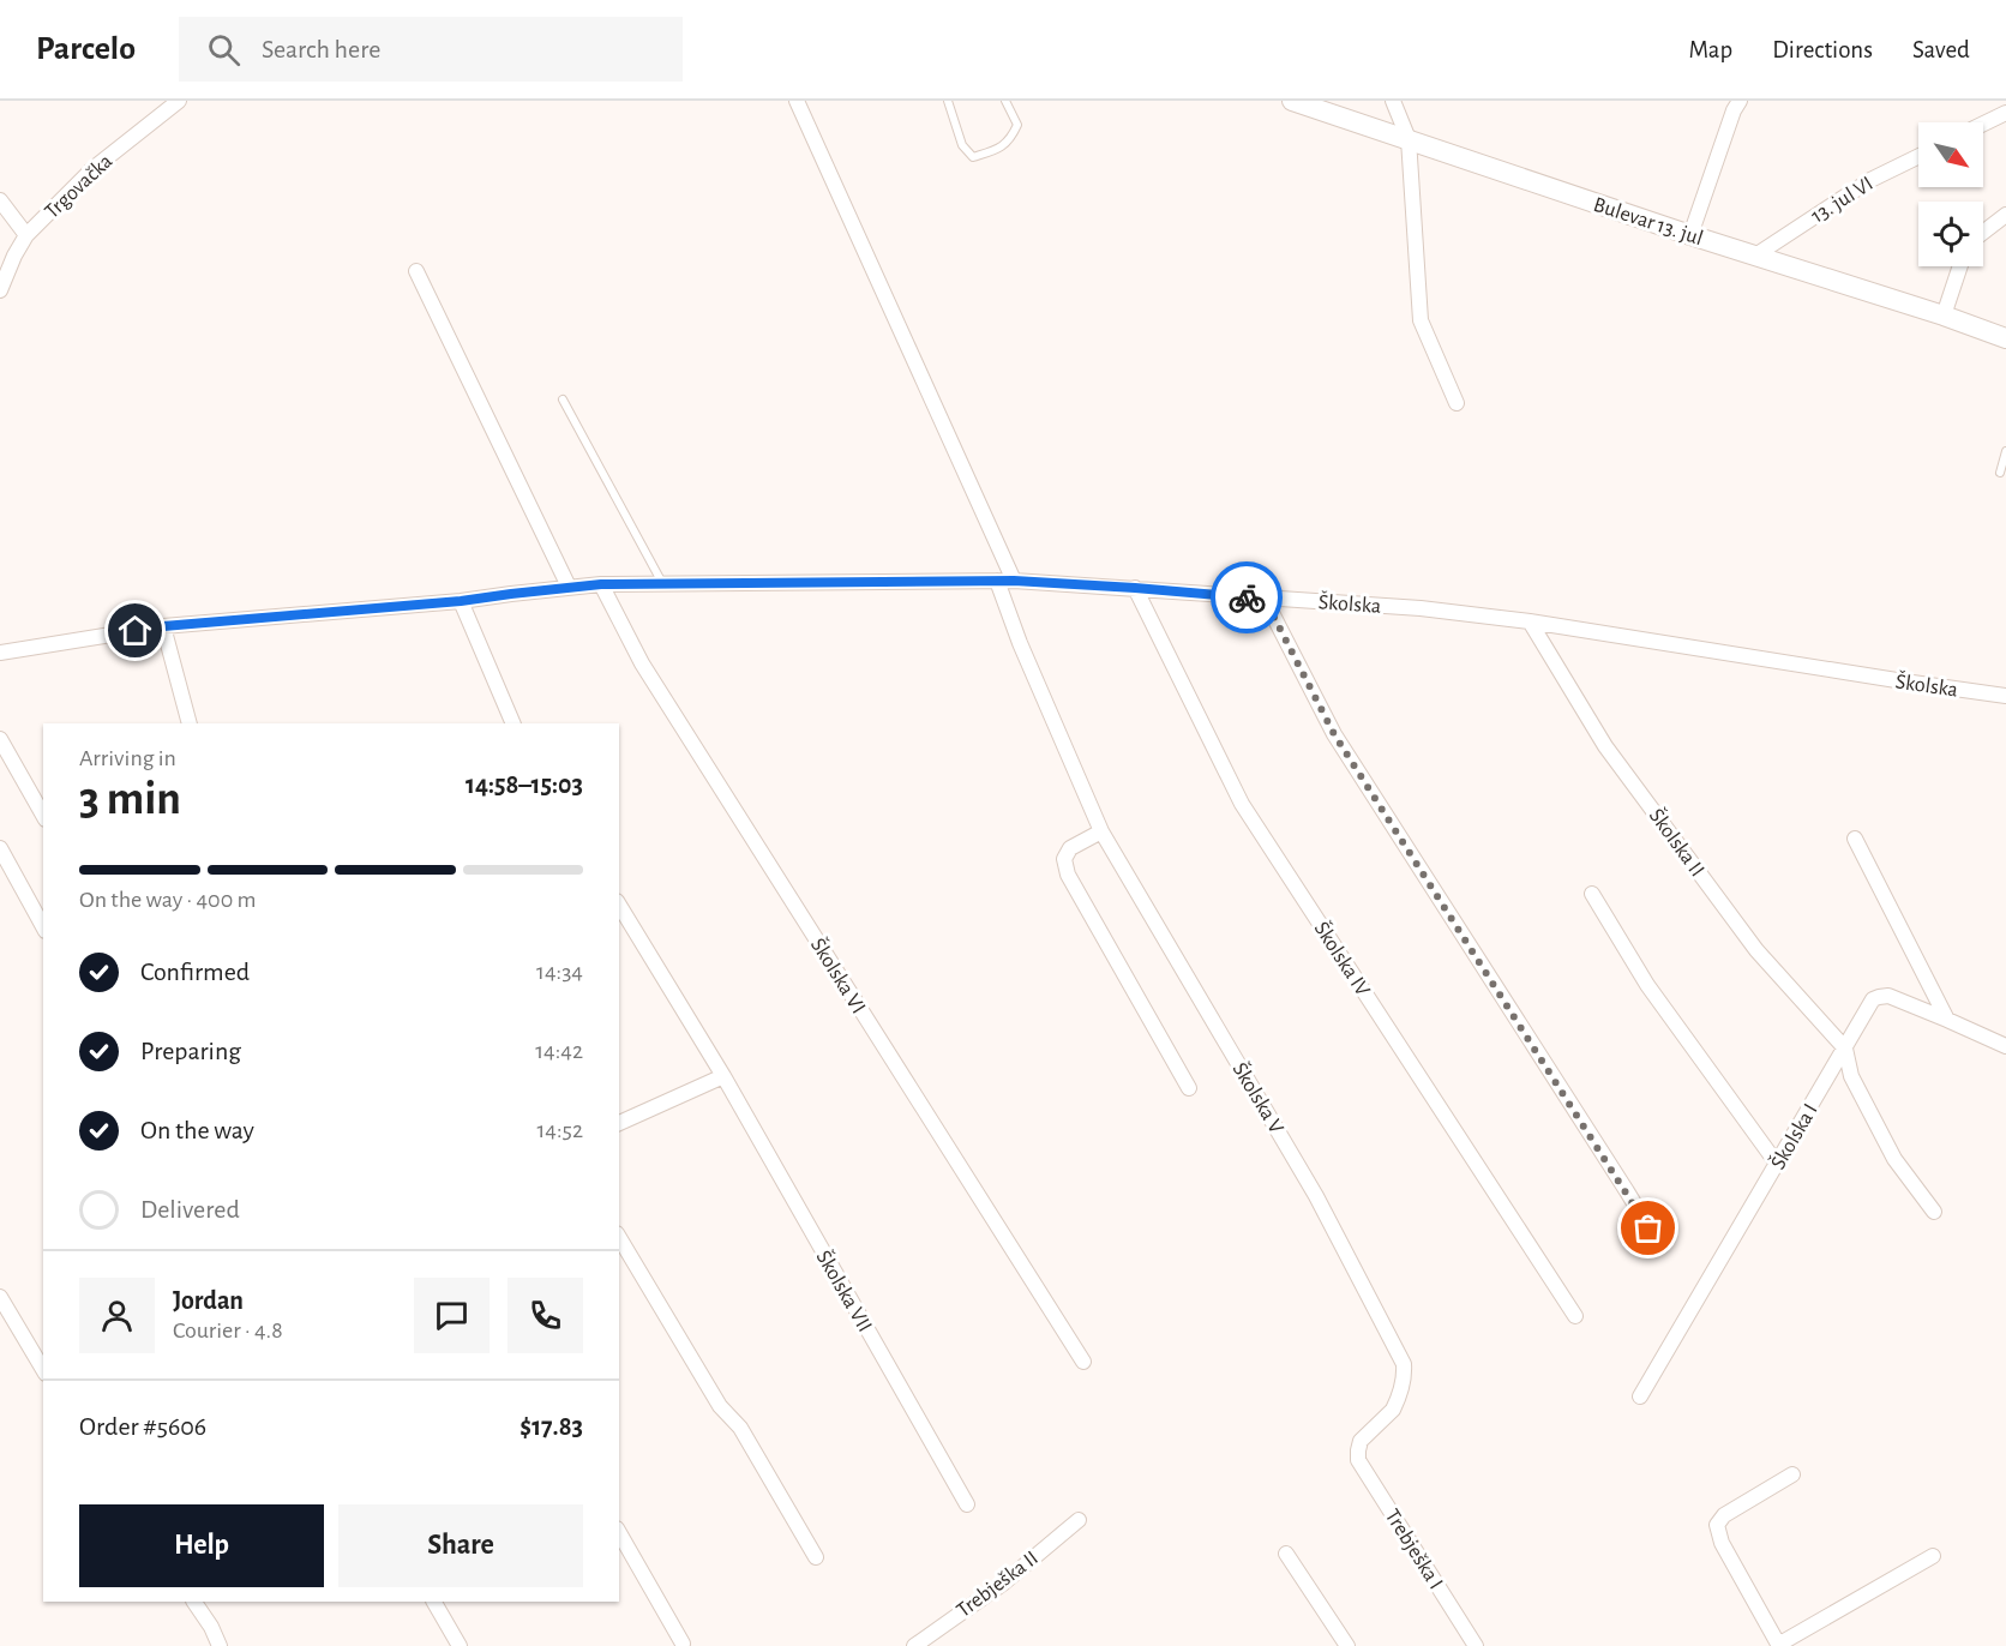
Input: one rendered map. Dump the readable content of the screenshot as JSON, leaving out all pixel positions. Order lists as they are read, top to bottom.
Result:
{
  "streets": {
    "street": [
      "Trgovačka",
      "13. jul VI",
      "Bulevar 13. jul",
      "Školska",
      "Školska II",
      "Školska IV",
      "Školska VI",
      "Školska V",
      "Školska I",
      "Školska VII",
      "Trebješka I",
      "Trebješka II"
    ]
  },
  "crossings": [
    ["13. jul VI", "Bulevar 13. jul"],
    ["Školska", "Školska II"],
    ["Školska", "Školska IV"],
    ["Školska", "Školska VI"],
    ["Školska", "Školska V"],
    ["Školska II", "Školska I"],
    ["Školska V", "Trebješka I"]
  ],
  "north": "bottom right",
  "page": {
    "header": "Parcelo",
    "search": "Search here",
    "nav": ["Map", "Directions", "Saved"],
    "heading": ["3 min", "Arriving in", "14:58–15:03"],
    "panel": [
      "Jordan",
      "Courier · 4.8",
      "Order #5606",
      "$17.83"
    ],
    "bar": "On the way · 400 m",
    "list": [
      ["Confirmed", "14:34"],
      ["Preparing", "14:42"],
      ["On the way", "14:52"],
      "Delivered"
    ],
    "buttons": ["Help", "Share"]
  }
}
